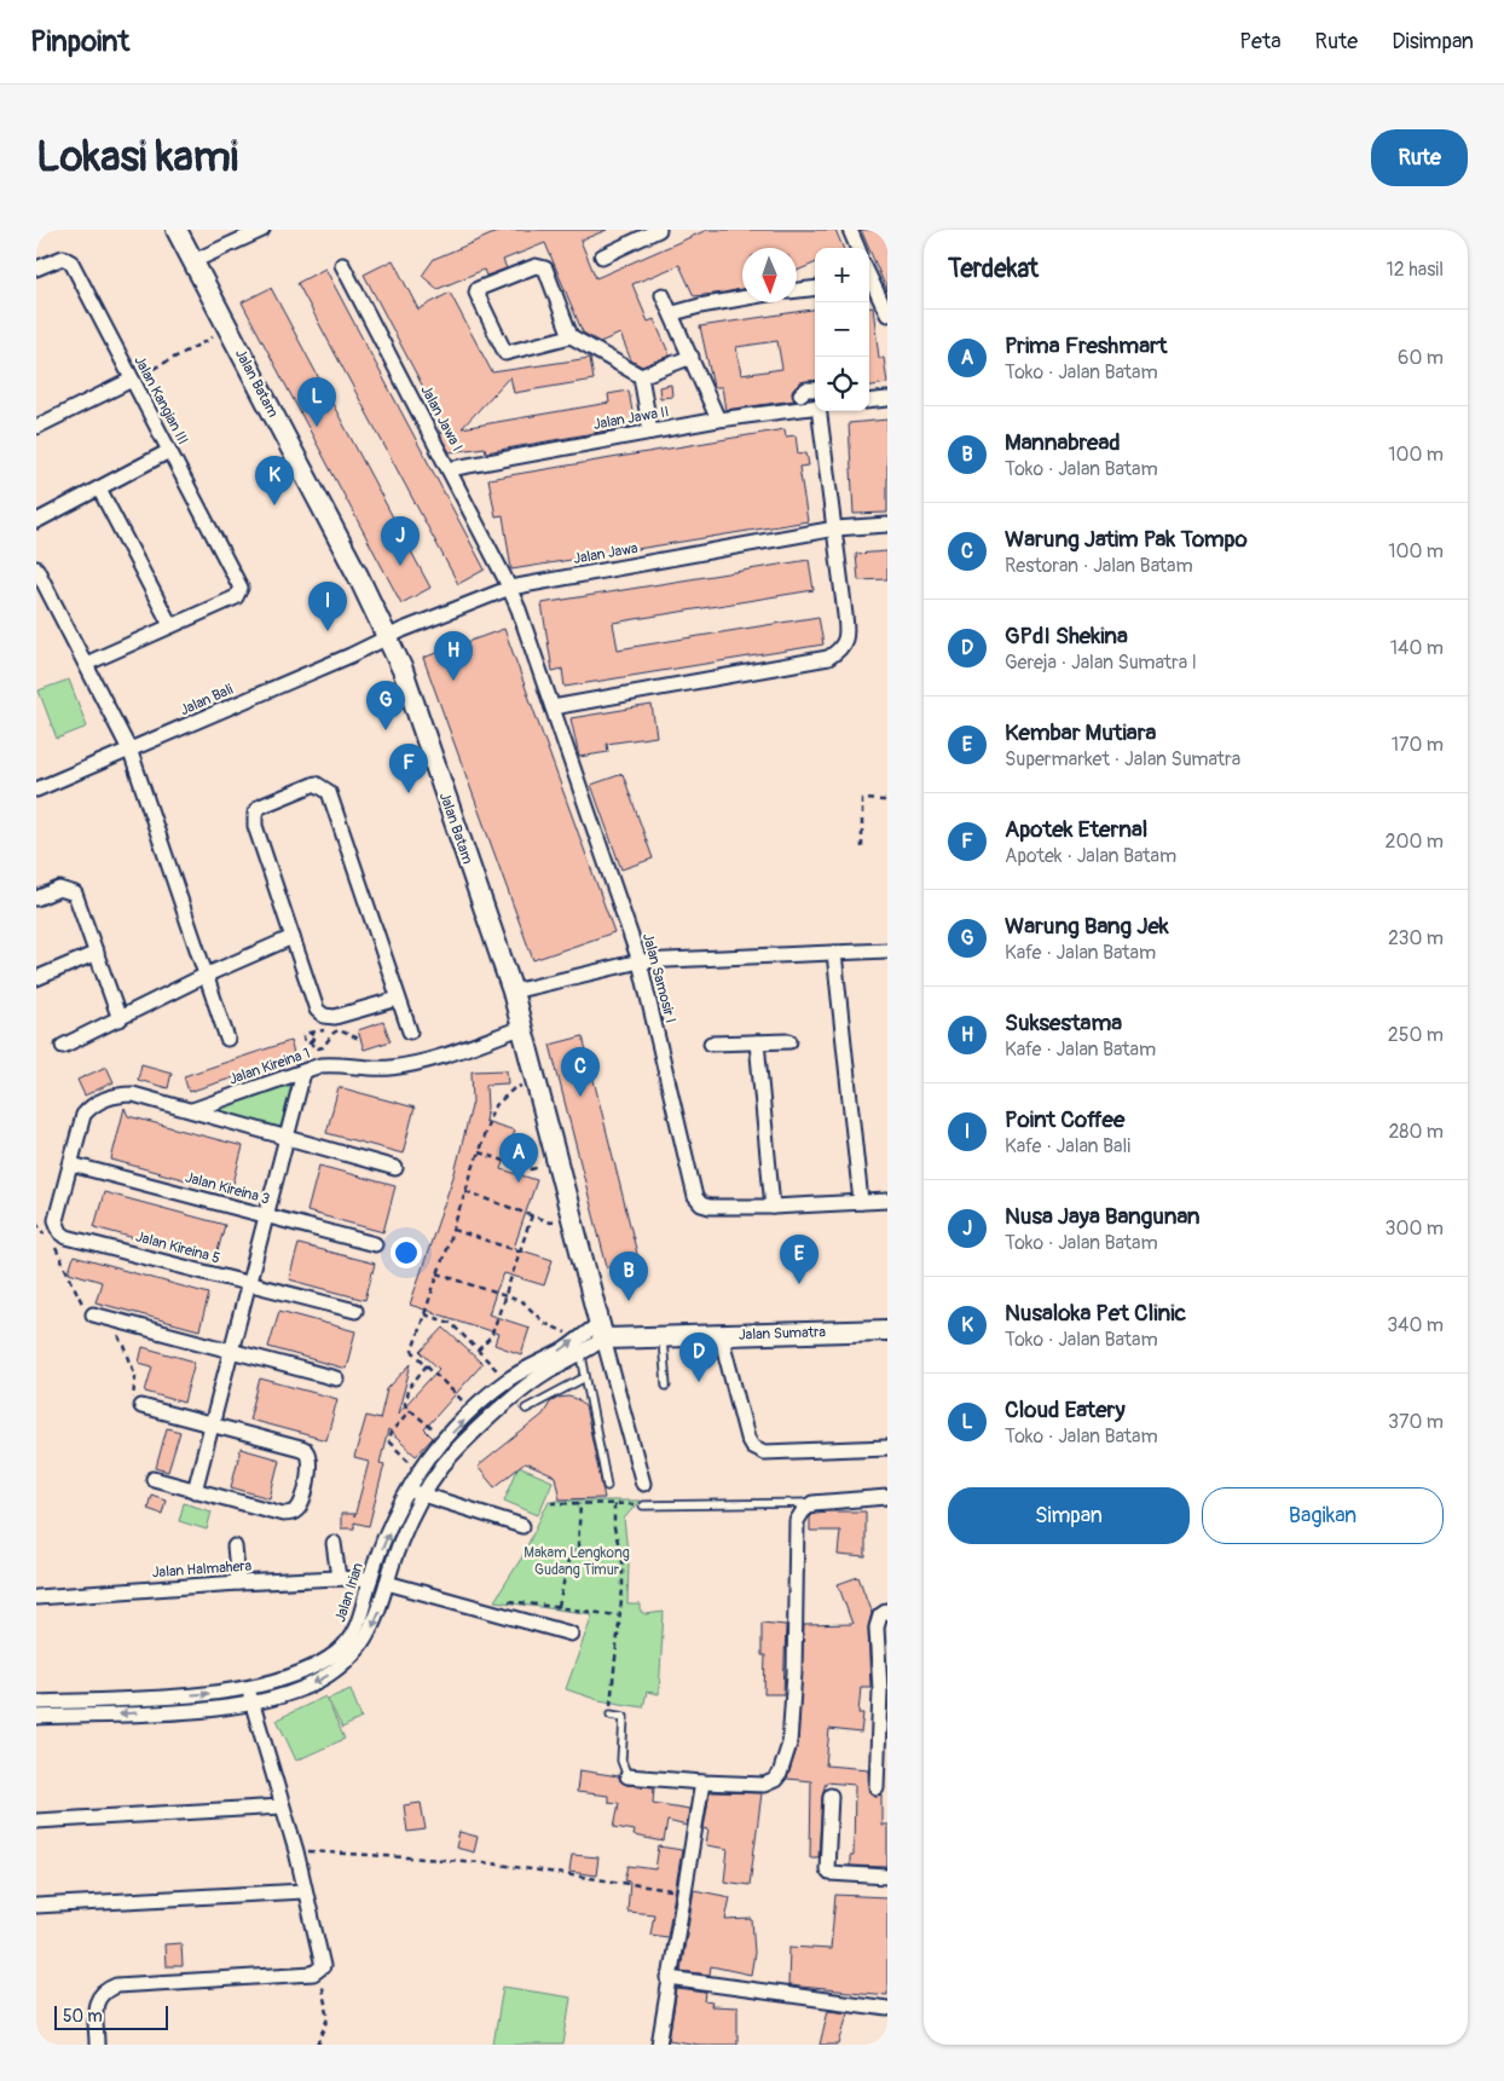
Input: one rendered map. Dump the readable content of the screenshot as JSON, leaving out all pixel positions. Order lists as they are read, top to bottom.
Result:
{
  "streets": {
    "street": [
      "Jalan Batam",
      "Jalan Kangian III",
      "Jalan Jawa I",
      "Jalan Jawa II",
      "Jalan Jawa",
      "Jalan Bali",
      "Jalan Samosir I",
      "Jalan Kireina 1",
      "Jalan Kireina 3",
      "Jalan Kireina 5",
      "Jalan Sumatra",
      "Jalan Halmahera",
      "Jalan Irian"
    ]
  },
  "crossings": [
    ["Jalan Batam", "Jalan Jawa"],
    ["Jalan Batam", "Jalan Bali"],
    ["Jalan Batam", "Jalan Kireina 1"],
    ["Jalan Batam", "Jalan Sumatra"],
    ["Jalan Batam", "Jalan Irian"],
    ["Jalan Jawa I", "Jalan Jawa II"],
    ["Jalan Jawa I", "Jalan Jawa"],
    ["Jalan Jawa I", "Jalan Samosir I"],
    ["Jalan Jawa", "Jalan Bali"],
    ["Jalan Jawa", "Jalan Samosir I"],
    ["Jalan Kireina 3", "Jalan Kireina 5"],
    ["Jalan Sumatra", "Jalan Irian"],
    ["Jalan Halmahera", "Jalan Irian"]
  ],
  "parks": ["Makam Lengkong Gudang Timur"],
  "scale_bar": "50 m",
  "north": "bottom",
  "page": {
    "header": "Pinpoint",
    "nav": ["Peta", "Rute", "Disimpan"],
    "buttons": [
      "Rute",
      ["Simpan", "Bagikan"]
    ],
    "title": "Lokasi kami",
    "heading": ["Terdekat", "12 hasil"],
    "map_buttons": ["+", "−"],
    "list": [
      {
        "mark": "A",
        "name": "Prima Freshmart",
        "note": "Toko · Jalan Batam",
        "value": "60 m"
      },
      {
        "mark": "B",
        "name": "Mannabread",
        "note": "Toko · Jalan Batam",
        "value": "100 m"
      },
      {
        "mark": "C",
        "name": "Warung Jatim Pak Tompo",
        "note": "Restoran · Jalan Batam",
        "value": "100 m"
      },
      {
        "mark": "D",
        "name": "GPdI Shekina",
        "note": "Gereja · Jalan Sumatra I",
        "value": "140 m"
      },
      {
        "mark": "E",
        "name": "Kembar Mutiara",
        "note": "Supermarket · Jalan Sumatra",
        "value": "170 m"
      },
      {
        "mark": "F",
        "name": "Apotek Eternal",
        "note": "Apotek · Jalan Batam",
        "value": "200 m"
      },
      {
        "mark": "G",
        "name": "Warung Bang Jek",
        "note": "Kafe · Jalan Batam",
        "value": "230 m"
      },
      {
        "mark": "H",
        "name": "Suksestama",
        "note": "Kafe · Jalan Batam",
        "value": "250 m"
      },
      {
        "mark": "I",
        "name": "Point Coffee",
        "note": "Kafe · Jalan Bali",
        "value": "280 m"
      },
      {
        "mark": "J",
        "name": "Nusa Jaya Bangunan",
        "note": "Toko · Jalan Batam",
        "value": "300 m"
      },
      {
        "mark": "K",
        "name": "Nusaloka Pet Clinic",
        "note": "Toko · Jalan Batam",
        "value": "340 m"
      },
      {
        "mark": "L",
        "name": "Cloud Eatery",
        "note": "Toko · Jalan Batam",
        "value": "370 m"
      }
    ],
    "pins": [
      "L",
      "K",
      "J",
      "I",
      "H",
      "G",
      "F",
      "C",
      "A",
      "E",
      "B",
      "D"
    ],
    "scale": "50 m"
  }
}
